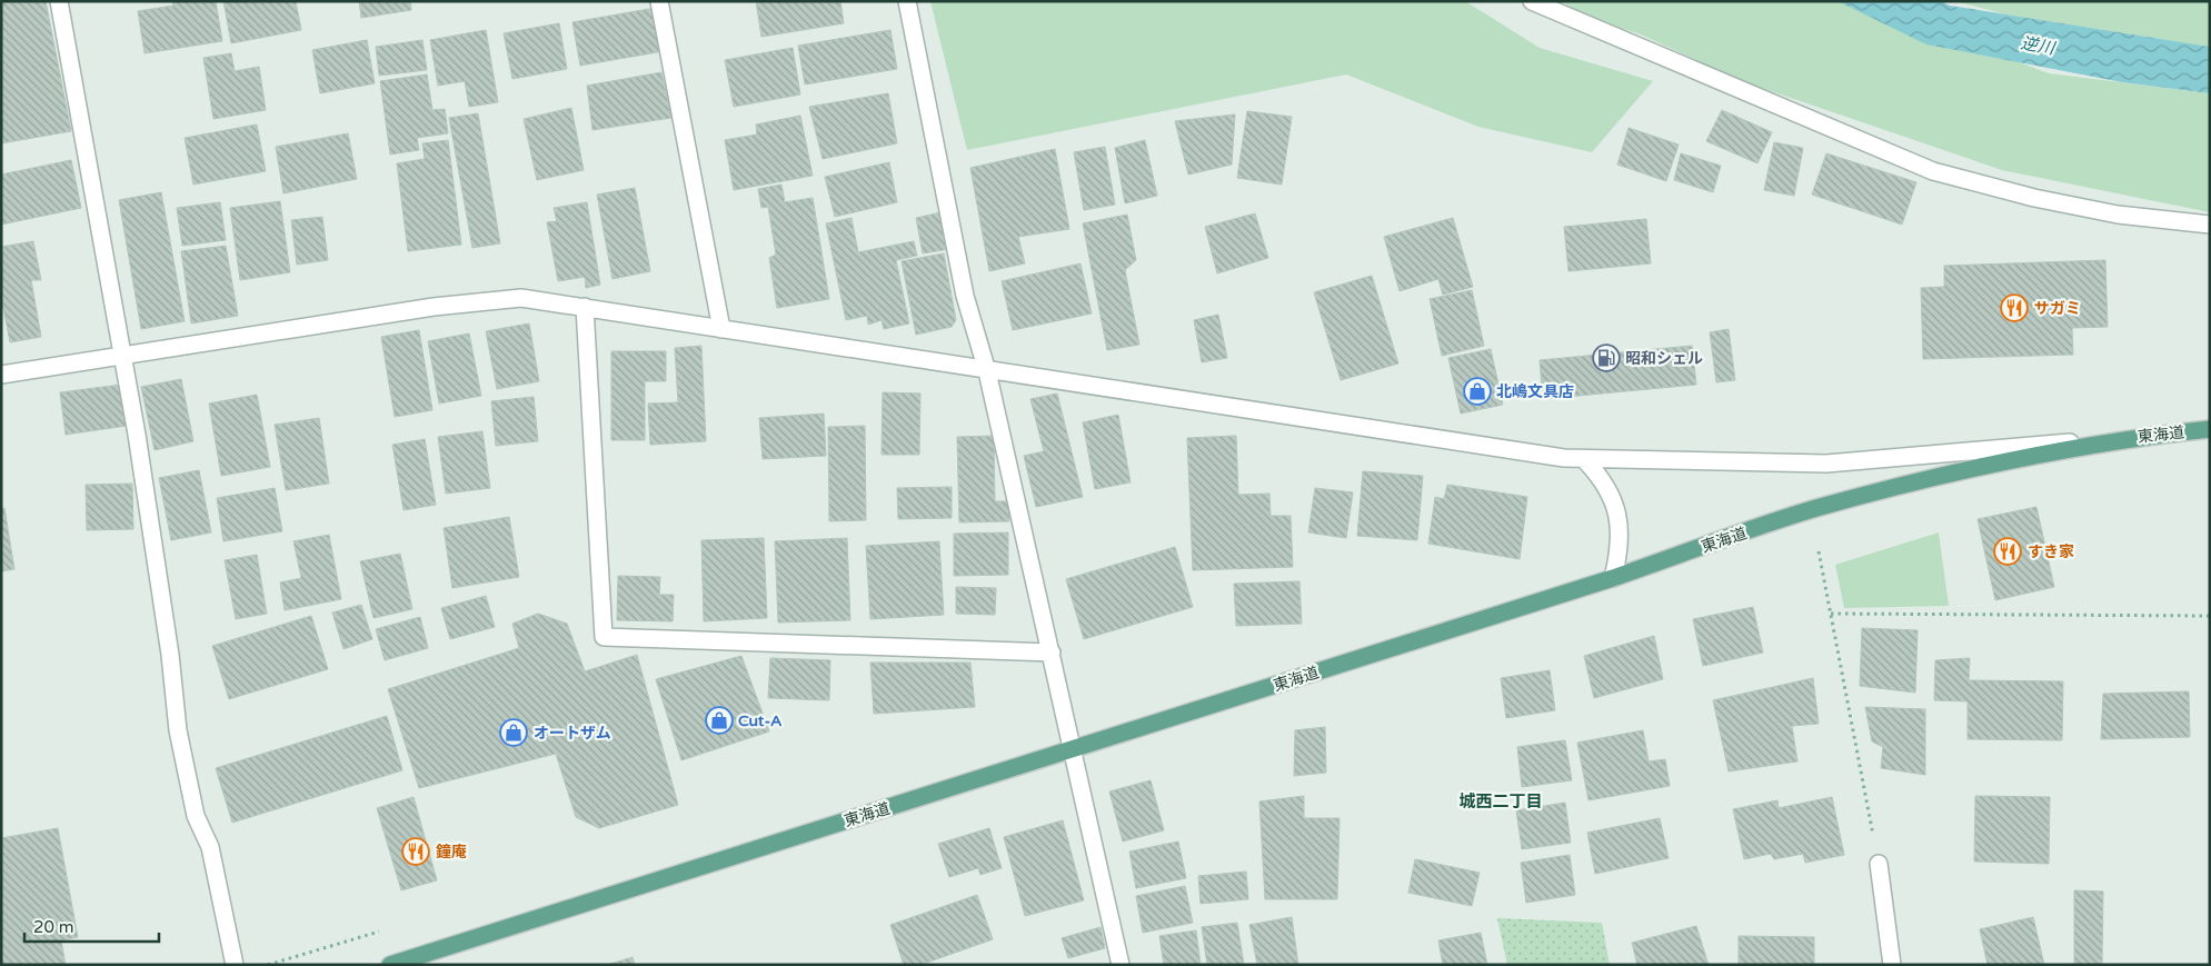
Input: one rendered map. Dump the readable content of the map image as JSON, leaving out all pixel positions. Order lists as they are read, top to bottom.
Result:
{
  "streets": {
    "main road": ["東海道"]
  },
  "districts": ["城西二丁目"],
  "water": ["逆川"],
  "places": {
    "restaurant": ["サガミ", "すき家", "鐘庵"],
    "fuel station": ["昭和シェル"],
    "shop": ["北嶋文具店", "Cut-A", "オートザム"]
  },
  "scale_bar": "20 m"
}
